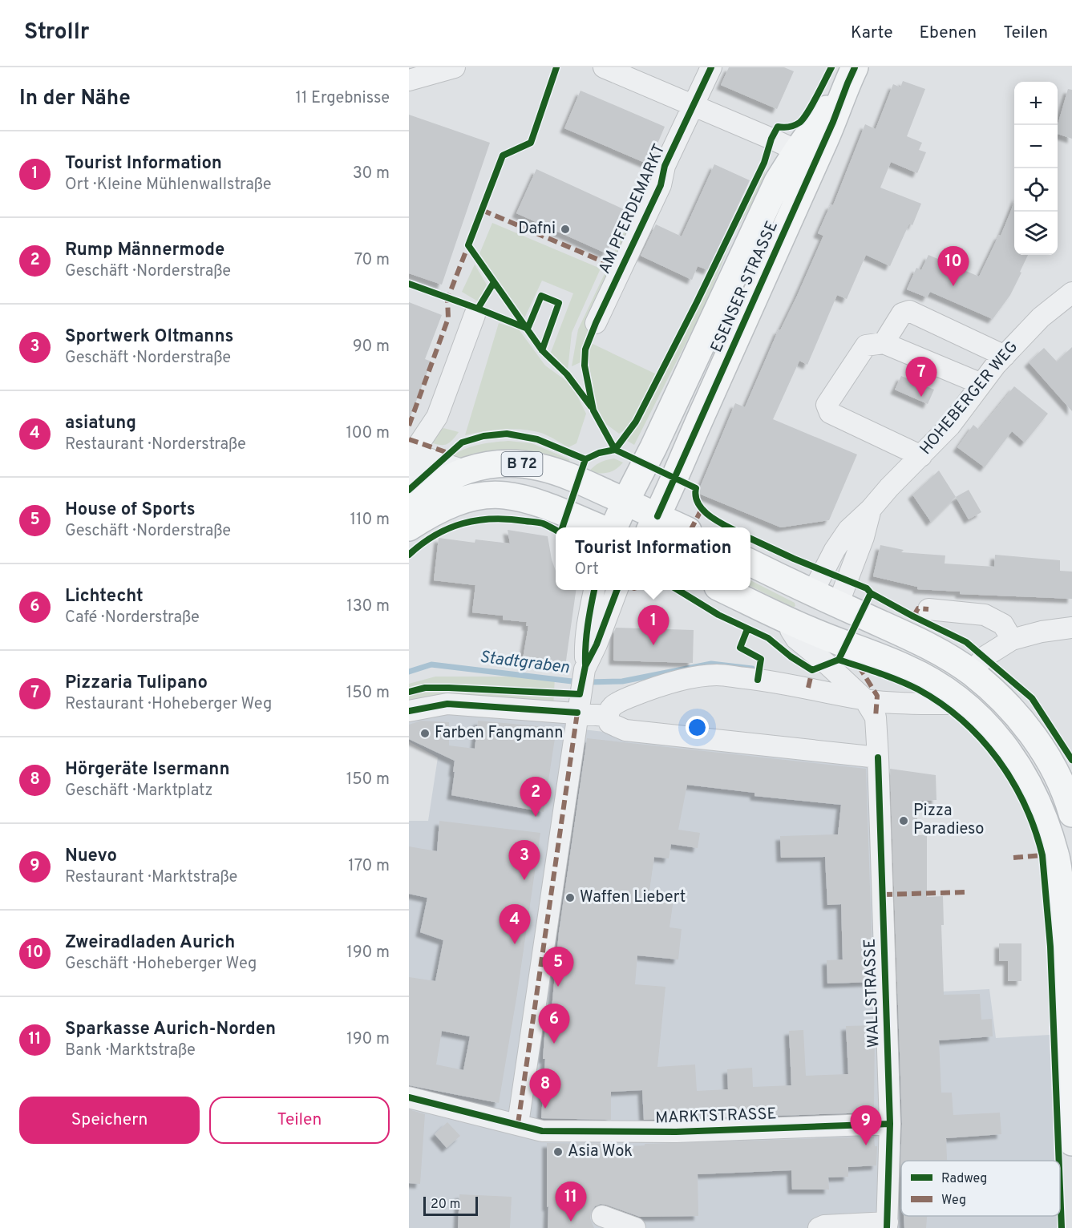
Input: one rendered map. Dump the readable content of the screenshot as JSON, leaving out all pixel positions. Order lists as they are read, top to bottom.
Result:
{
  "streets": {
    "main road": ["ESENSER STRASSE", "HOHEBERGER WEG", "B 72"],
    "street": ["AM PFERDEMARKT", "WALLSTRASSE", "MARKTSTRASSE"]
  },
  "crossings": [
    ["ESENSER STRASSE", "B 72"],
    ["HOHEBERGER WEG", "WALLSTRASSE"],
    ["WALLSTRASSE", "MARKTSTRASSE"]
  ],
  "water": ["Stadtgraben"],
  "places": [
    "Dafni",
    "Farben Fangmann",
    "Pizza Paradieso",
    "Waffen Liebert",
    "Asia Wok"
  ],
  "legend": ["Radweg", "Weg"],
  "scale_bar": "20 m",
  "page": {
    "header": "Strollr",
    "nav": ["Karte", "Ebenen", "Teilen"],
    "heading": ["In der Nähe", "11 Ergebnisse"],
    "map_buttons": ["+", "−"],
    "list": [
      {
        "mark": "1",
        "name": "Tourist Information",
        "note": "Ort · Kleine Mühlenwallstraße",
        "value": "30 m"
      },
      {
        "mark": "2",
        "name": "Rump Männermode",
        "note": "Geschäft · Norderstraße",
        "value": "70 m"
      },
      {
        "mark": "3",
        "name": "Sportwerk Oltmanns",
        "note": "Geschäft · Norderstraße",
        "value": "90 m"
      },
      {
        "mark": "4",
        "name": "asiatung",
        "note": "Restaurant · Norderstraße",
        "value": "100 m"
      },
      {
        "mark": "5",
        "name": "House of Sports",
        "note": "Geschäft · Norderstraße",
        "value": "110 m"
      },
      {
        "mark": "6",
        "name": "Lichtecht",
        "note": "Café · Norderstraße",
        "value": "130 m"
      },
      {
        "mark": "7",
        "name": "Pizzaria Tulipano",
        "note": "Restaurant · Hoheberger Weg",
        "value": "150 m"
      },
      {
        "mark": "8",
        "name": "Hörgeräte Isermann",
        "note": "Geschäft · Marktplatz",
        "value": "150 m"
      },
      {
        "mark": "9",
        "name": "Nuevo",
        "note": "Restaurant · Marktstraße",
        "value": "170 m"
      },
      {
        "mark": "10",
        "name": "Zweiradladen Aurich",
        "note": "Geschäft · Hoheberger Weg",
        "value": "190 m"
      },
      {
        "mark": "11",
        "name": "Sparkasse Aurich-Norden",
        "note": "Bank · Marktstraße",
        "value": "190 m"
      }
    ],
    "pins": [
      "10",
      "7",
      "1",
      "2",
      "3",
      "4",
      "5",
      "6",
      "8",
      "9",
      "11"
    ],
    "popup": ["Tourist Information", "Ort"],
    "buttons": ["Speichern", "Teilen"],
    "scale": "20 m"
  }
}
